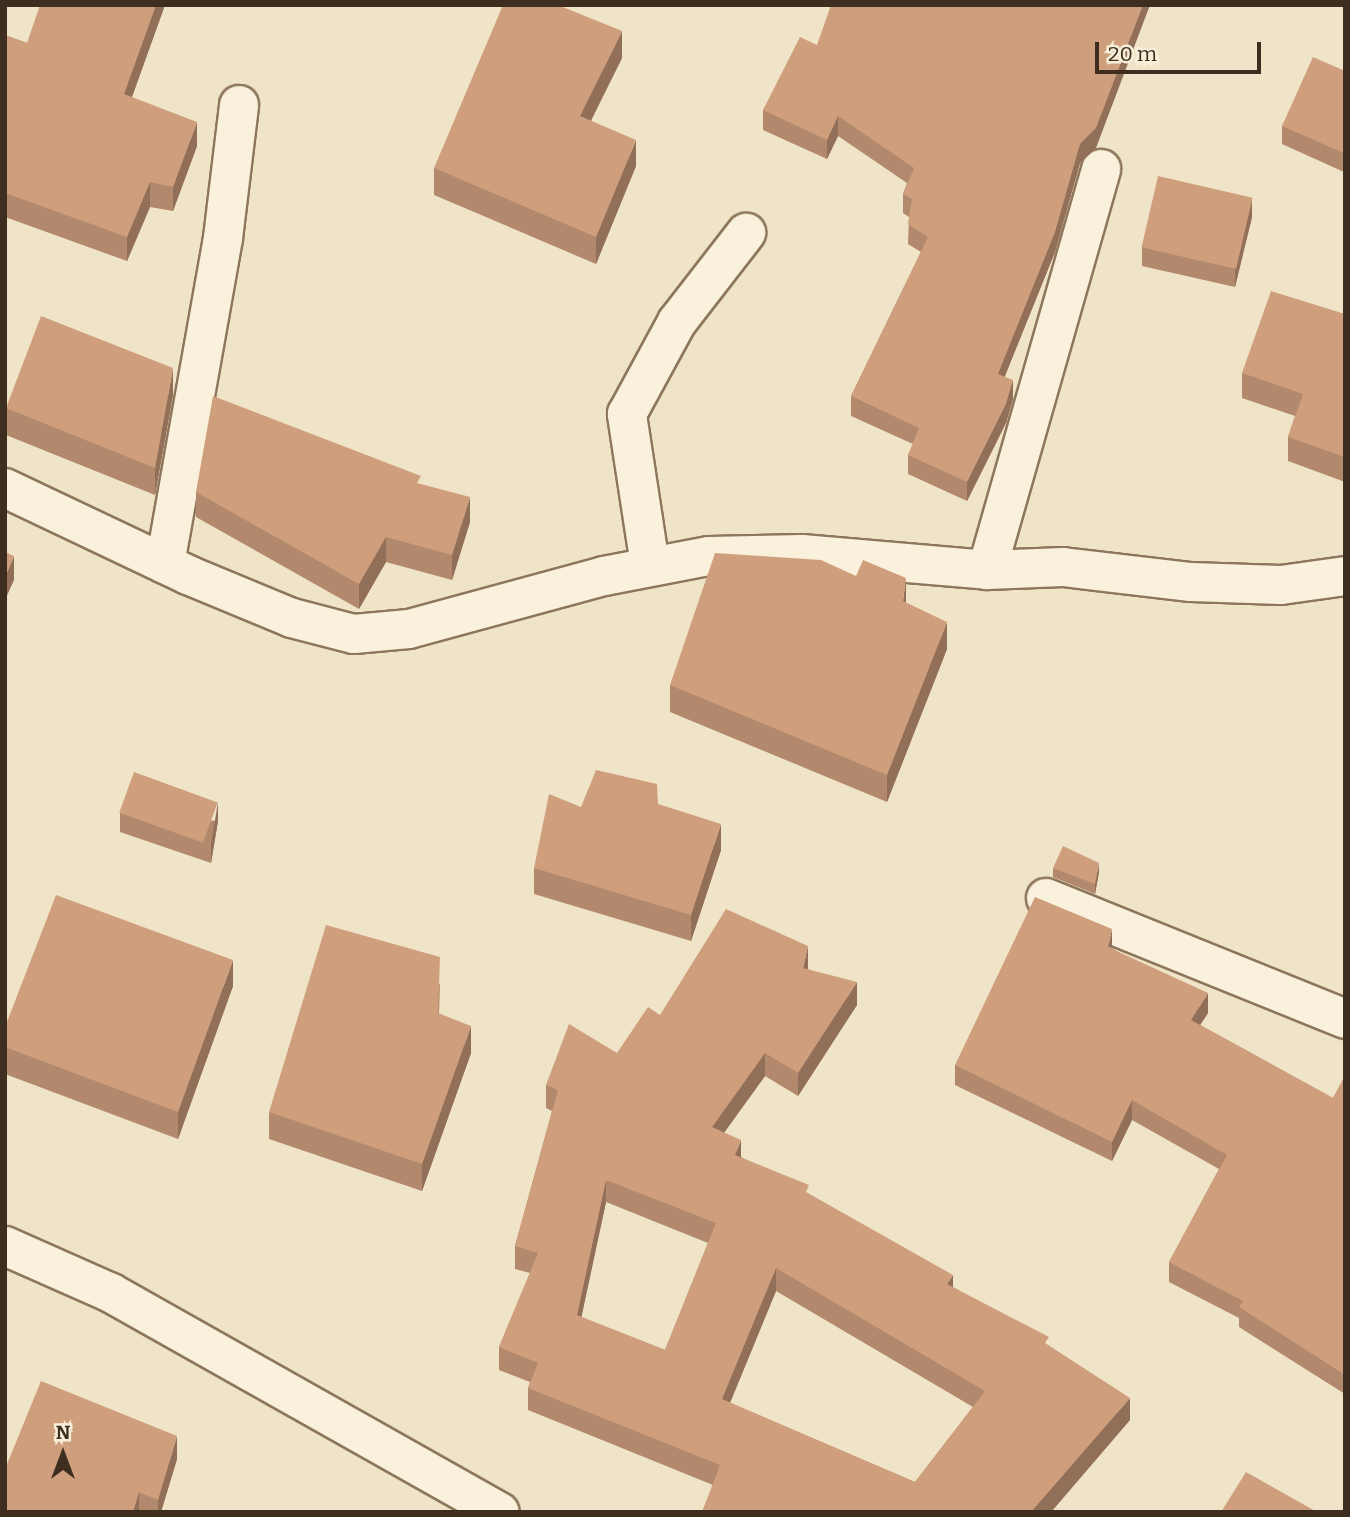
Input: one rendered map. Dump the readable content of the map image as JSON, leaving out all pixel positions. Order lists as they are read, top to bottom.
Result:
{
  "scale_bar": "20 m",
  "north": "top"
}
